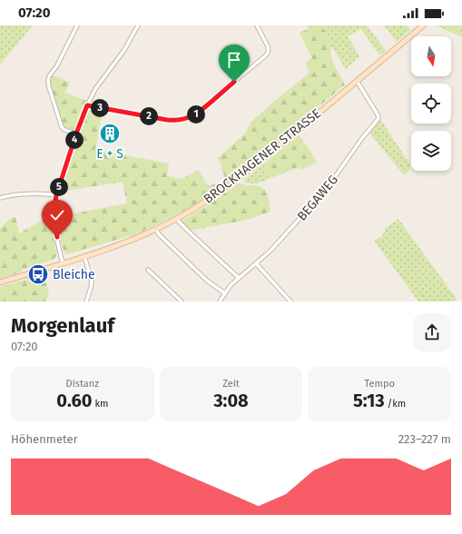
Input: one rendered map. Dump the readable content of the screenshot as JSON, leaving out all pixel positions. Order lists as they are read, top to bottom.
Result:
{
  "streets": {
    "main road": ["BROCKHAGENER STRASSE"],
    "street": ["BEGAWEG"]
  },
  "crossings": [
    ["BROCKHAGENER STRASSE", "BEGAWEG"]
  ],
  "places": {
    "building": ["E + S"],
    "bus stop": ["Bleiche"]
  },
  "north": "bottom",
  "page": {
    "status": "07:20",
    "pins": [
      "3",
      "1",
      "2",
      "4",
      "5"
    ],
    "heading": ["Morgenlauf", "07:20"],
    "stats": [
      ["Distanz", "0.60 km"],
      ["Zeit", "3:08"],
      ["Tempo", "5:13 /km"]
    ],
    "chart": ["Höhenmeter", "223–227 m"]
  }
}
